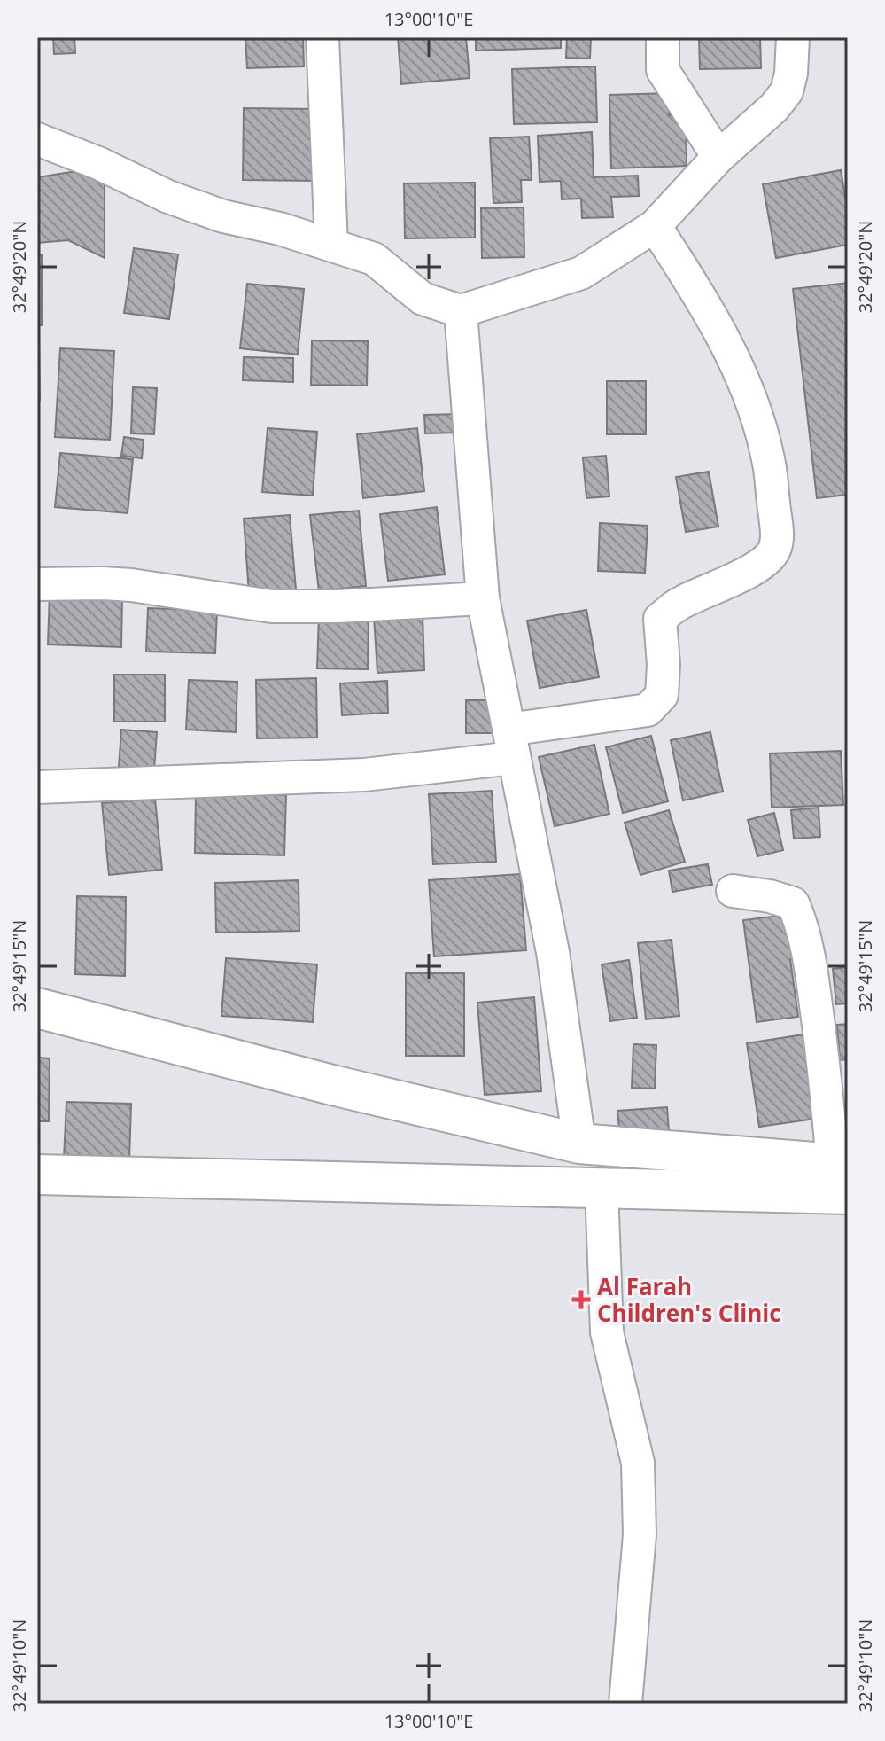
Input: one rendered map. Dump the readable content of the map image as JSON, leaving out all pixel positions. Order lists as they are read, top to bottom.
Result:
{
  "places": {
    "health": ["Al Farah Children's Clinic"]
  },
  "coordinates": [
    "13°00'10\"E",
    "32°49'20\"N",
    "32°49'15\"N",
    "32°49'10\"N"
  ]
}
